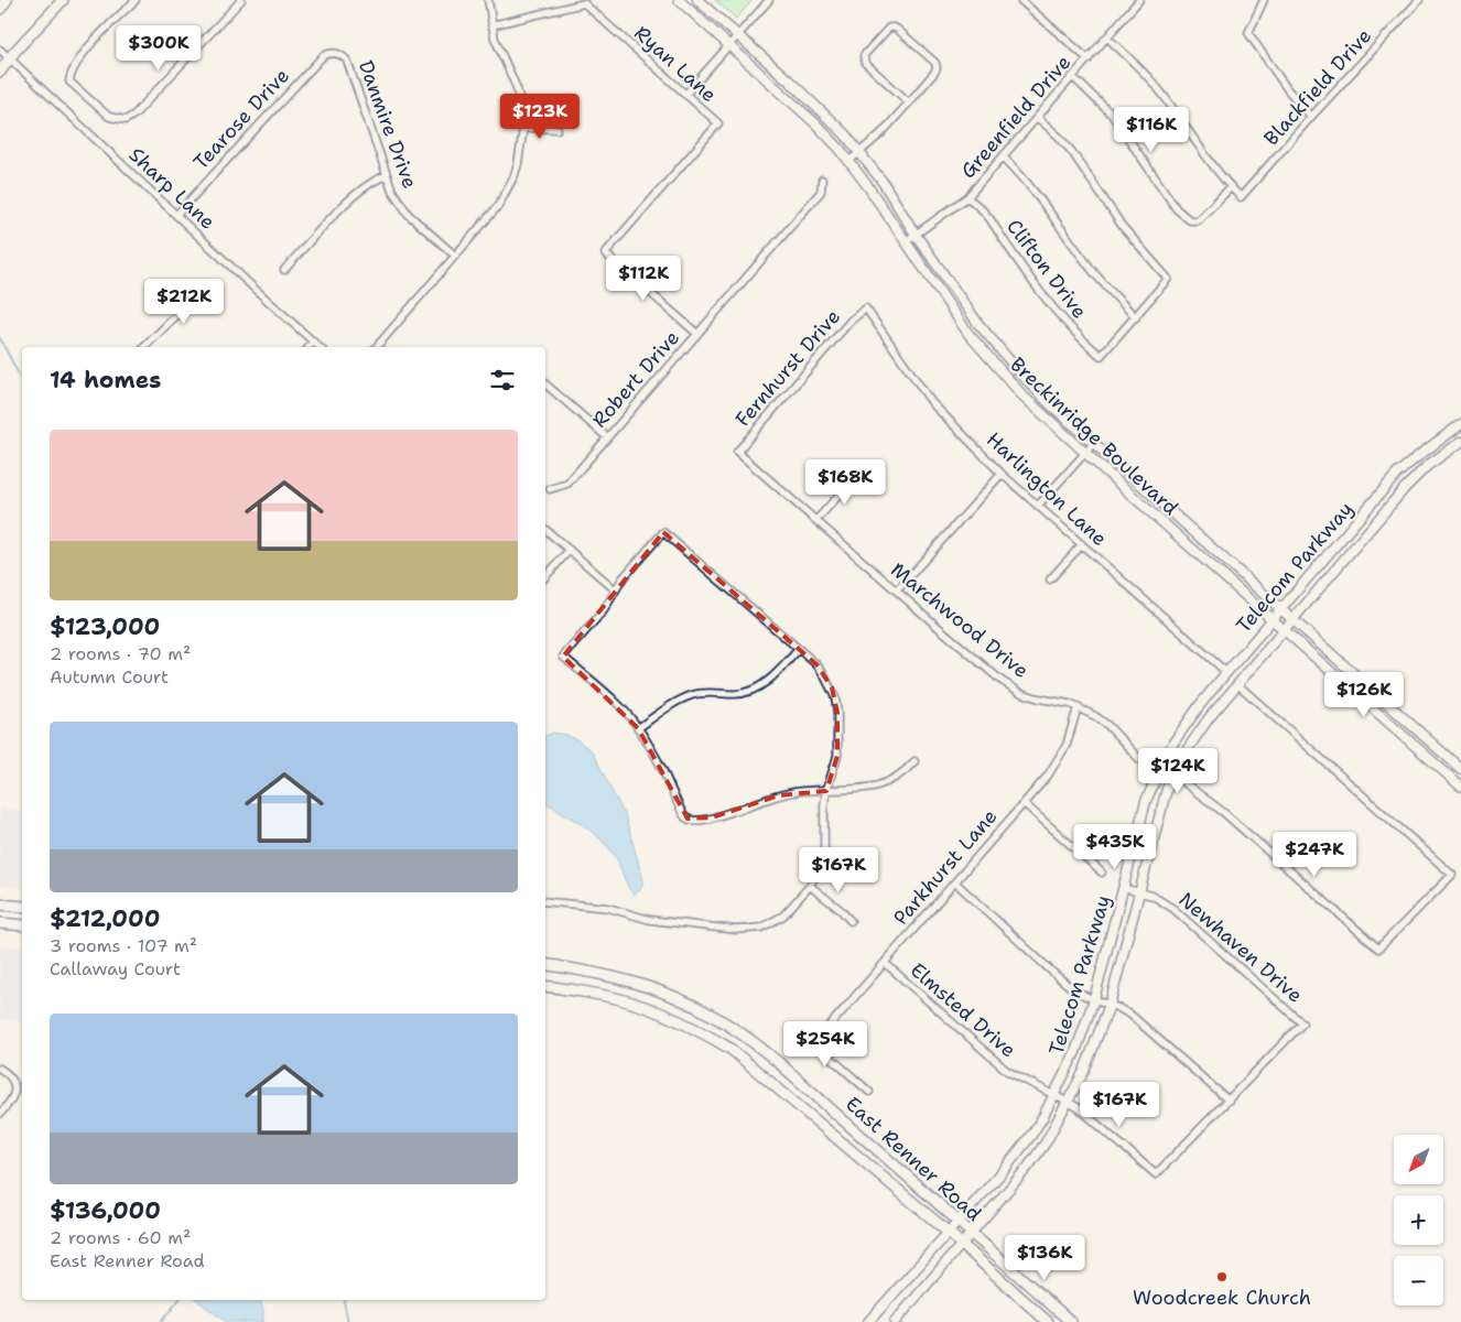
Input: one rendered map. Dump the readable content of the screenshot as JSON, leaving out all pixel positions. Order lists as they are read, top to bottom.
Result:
{
  "streets": {
    "main road": ["East Renner Road"],
    "street": [
      "Ryan Lane",
      "Blackfield Drive",
      "Greenfield Drive",
      "Tearose Drive",
      "Danmire Drive",
      "Sharp Lane",
      "Clifton Drive",
      "Fernhurst Drive",
      "Robert Drive",
      "Breckinridge Boulevard",
      "Harlington Lane",
      "Telecom Parkway",
      "Marchwood Drive",
      "Parkhurst Lane",
      "Newhaven Drive",
      "Elmsted Drive"
    ]
  },
  "crossings": [
    ["Ryan Lane", "Robert Drive"],
    ["Greenfield Drive", "Clifton Drive"],
    ["Greenfield Drive", "Breckinridge Boulevard"],
    ["Tearose Drive", "Danmire Drive"],
    ["Tearose Drive", "Sharp Lane"],
    ["Fernhurst Drive", "Harlington Lane"],
    ["Fernhurst Drive", "Marchwood Drive"],
    ["Breckinridge Boulevard", "Telecom Parkway"],
    ["Harlington Lane", "Telecom Parkway"],
    ["Telecom Parkway", "Marchwood Drive"],
    ["Telecom Parkway", "Newhaven Drive"],
    ["Telecom Parkway", "Elmsted Drive"],
    ["Telecom Parkway", "East Renner Road"],
    ["Marchwood Drive", "Parkhurst Lane"],
    ["Parkhurst Lane", "Elmsted Drive"],
    ["Newhaven Drive", "Elmsted Drive"]
  ],
  "places": ["Woodcreek Church"],
  "north": "bottom left",
  "page": {
    "price": [
      "$300K",
      "$123K",
      "$116K",
      "$112K",
      "$212K",
      "$168K",
      "$126K",
      "$124K",
      "$435K",
      "$247K",
      "$167K",
      "$254K",
      "$167K",
      "$136K"
    ],
    "heading": "14 homes",
    "list": [
      {
        "name": "$123,000",
        "note": "2 rooms · 70 m² · Autumn Court"
      },
      {
        "name": "$212,000",
        "note": "3 rooms · 107 m² · Callaway Court"
      },
      {
        "name": "$136,000",
        "note": "2 rooms · 60 m² · East Renner Road"
      }
    ],
    "map_buttons": ["+", "−"]
  }
}
